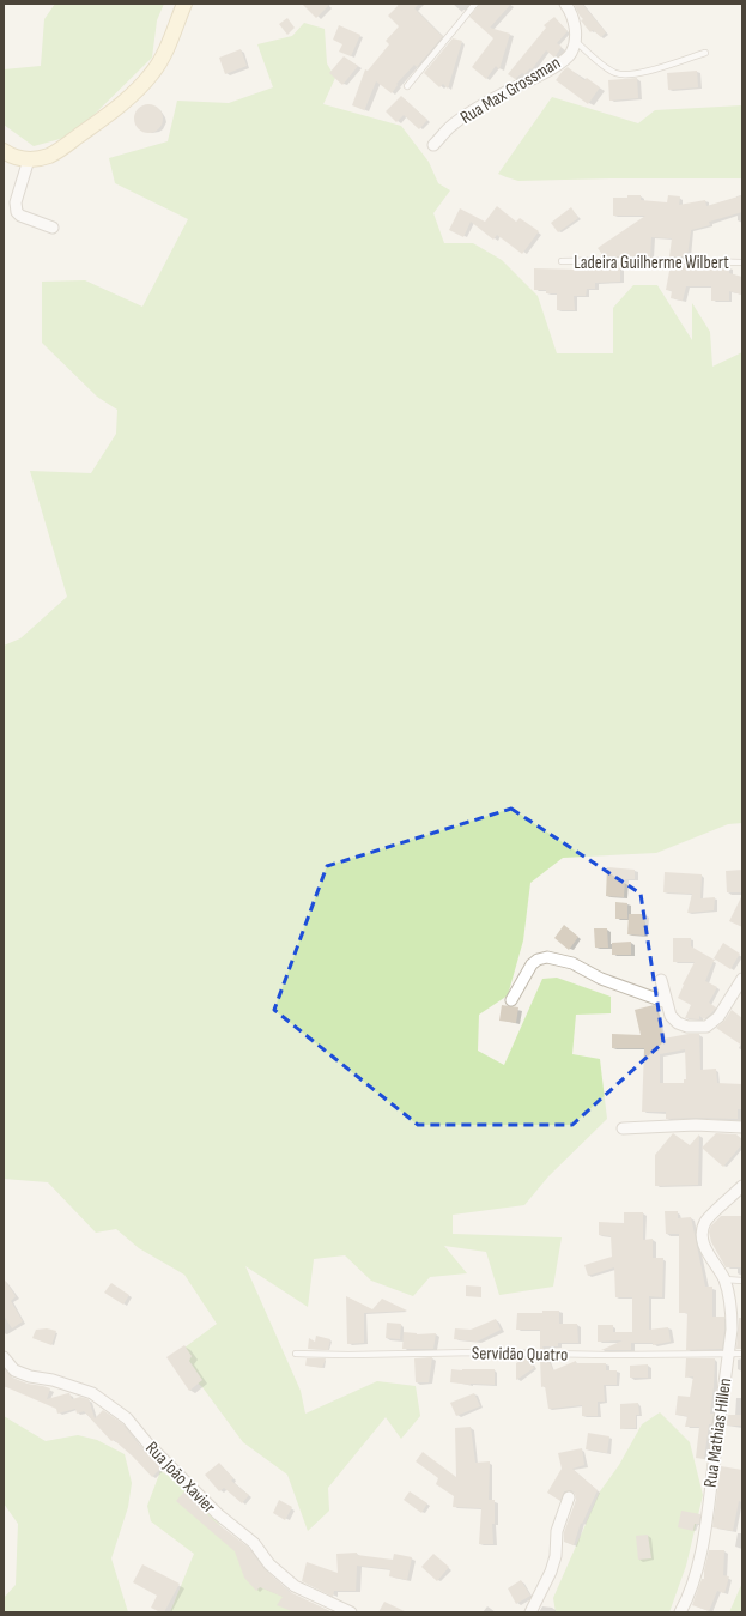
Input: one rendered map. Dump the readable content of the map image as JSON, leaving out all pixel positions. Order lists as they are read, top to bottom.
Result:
{
  "streets": {
    "street": ["Rua Max Grossman", "Rua Mathias Hillen", "Rua João Xavier"],
    "lane": ["Ladeira Guilherme Wilbert", "Servidão Quatro"]
  },
  "crossings": [
    ["Servidão Quatro", "Rua Mathias Hillen"]
  ]
}
